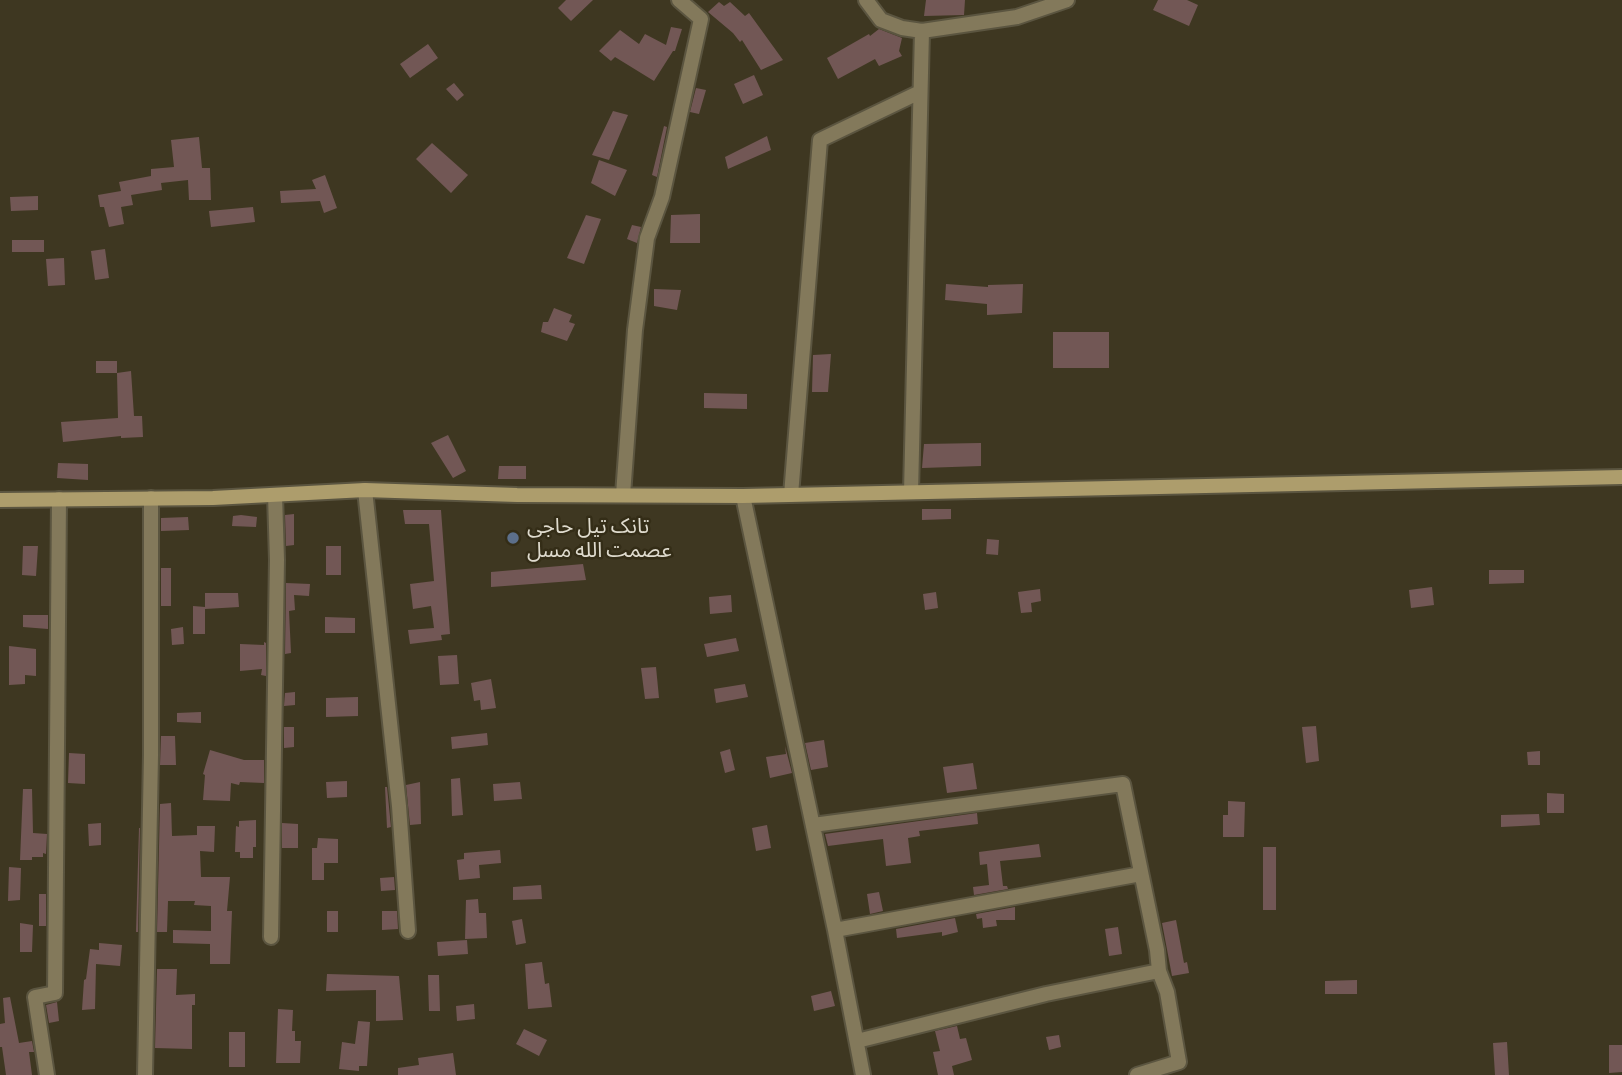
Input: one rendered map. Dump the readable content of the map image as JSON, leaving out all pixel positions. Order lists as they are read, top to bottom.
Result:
{
  "places": ["تانک تیل حاجی عصمت الله مسل"]
}
